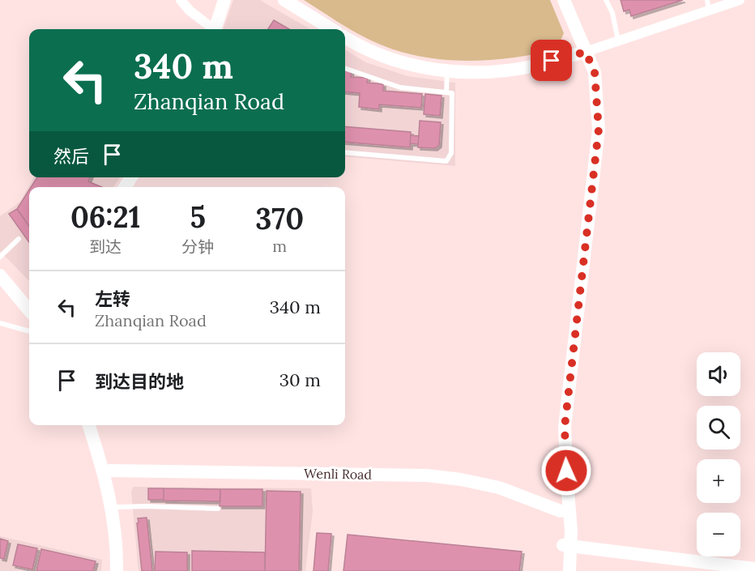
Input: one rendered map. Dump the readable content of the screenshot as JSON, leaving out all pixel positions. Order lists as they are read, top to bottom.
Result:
{
  "streets": {
    "main road": ["Wenli Road"]
  },
  "page": {
    "turn": ["340 m", "Zhanqian Road"],
    "then": "然后",
    "eta": [
      "06:21",
      "到达",
      "5",
      "分钟",
      "370",
      "m"
    ],
    "list": [
      {
        "name": "左转",
        "note": "Zhanqian Road",
        "value": "340 m"
      },
      {
        "name": "到达目的地",
        "value": "30 m"
      }
    ],
    "map_buttons": ["+", "−"]
  }
}
